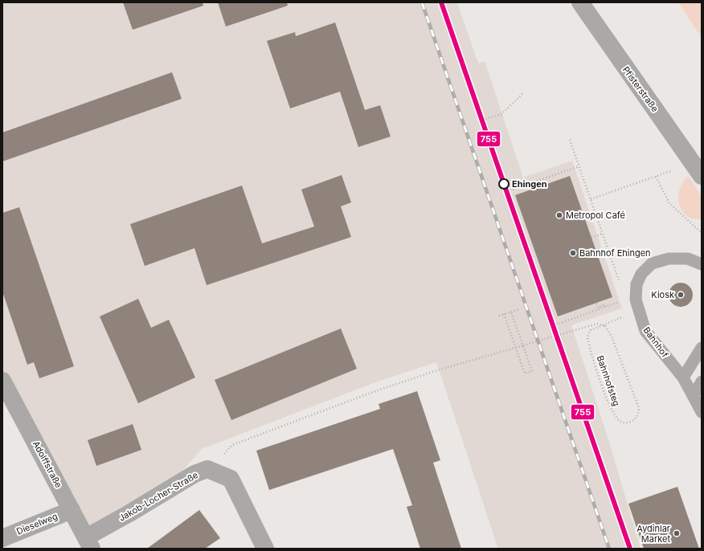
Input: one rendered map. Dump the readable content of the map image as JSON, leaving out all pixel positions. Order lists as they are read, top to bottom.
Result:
{
  "streets": {
    "street": [
      "Pfisterstraße",
      "Adolffstraße",
      "Jakob-Locher-Straße",
      "Dieselweg"
    ],
    "lane": ["Bahnhof"],
    "path": ["Bahnhofsteg"]
  },
  "crossings": [
    ["Bahnhofsteg", "Jakob-Locher-Straße"],
    ["Adolffstraße", "Jakob-Locher-Straße"],
    ["Adolffstraße", "Dieselweg"]
  ],
  "places": [
    "Ehingen",
    "Metropol Café",
    "Bahnhof Ehingen",
    "Kiosk",
    "Aydinlar Market"
  ],
  "lines": ["transit line 755"]
}
